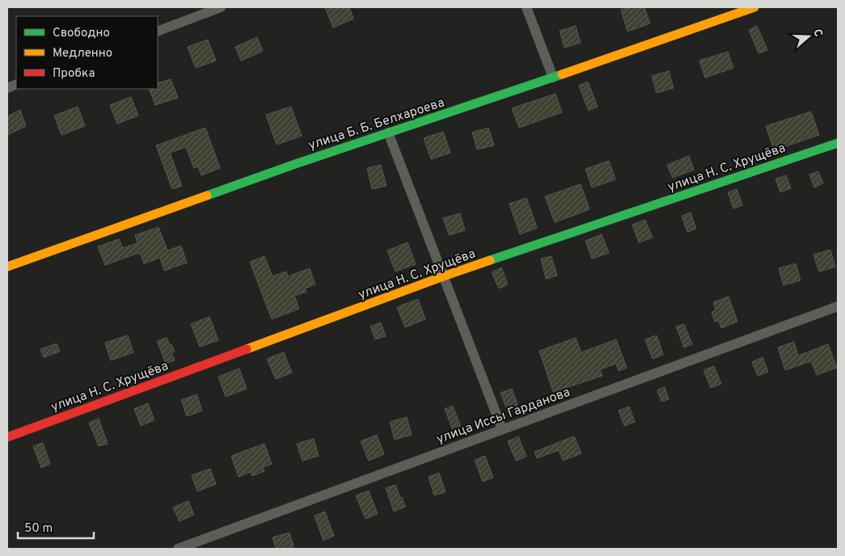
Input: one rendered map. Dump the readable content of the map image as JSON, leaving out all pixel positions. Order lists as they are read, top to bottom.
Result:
{
  "streets": {
    "street": ["улица Б. Б. Белхароева", "улица Н. С. Хрущёва", "улица Иссы Гарданова"]
  },
  "legend": ["Свободно", "Медленно", "Пробка"],
  "scale_bar": "50 m",
  "north": "right"
}
